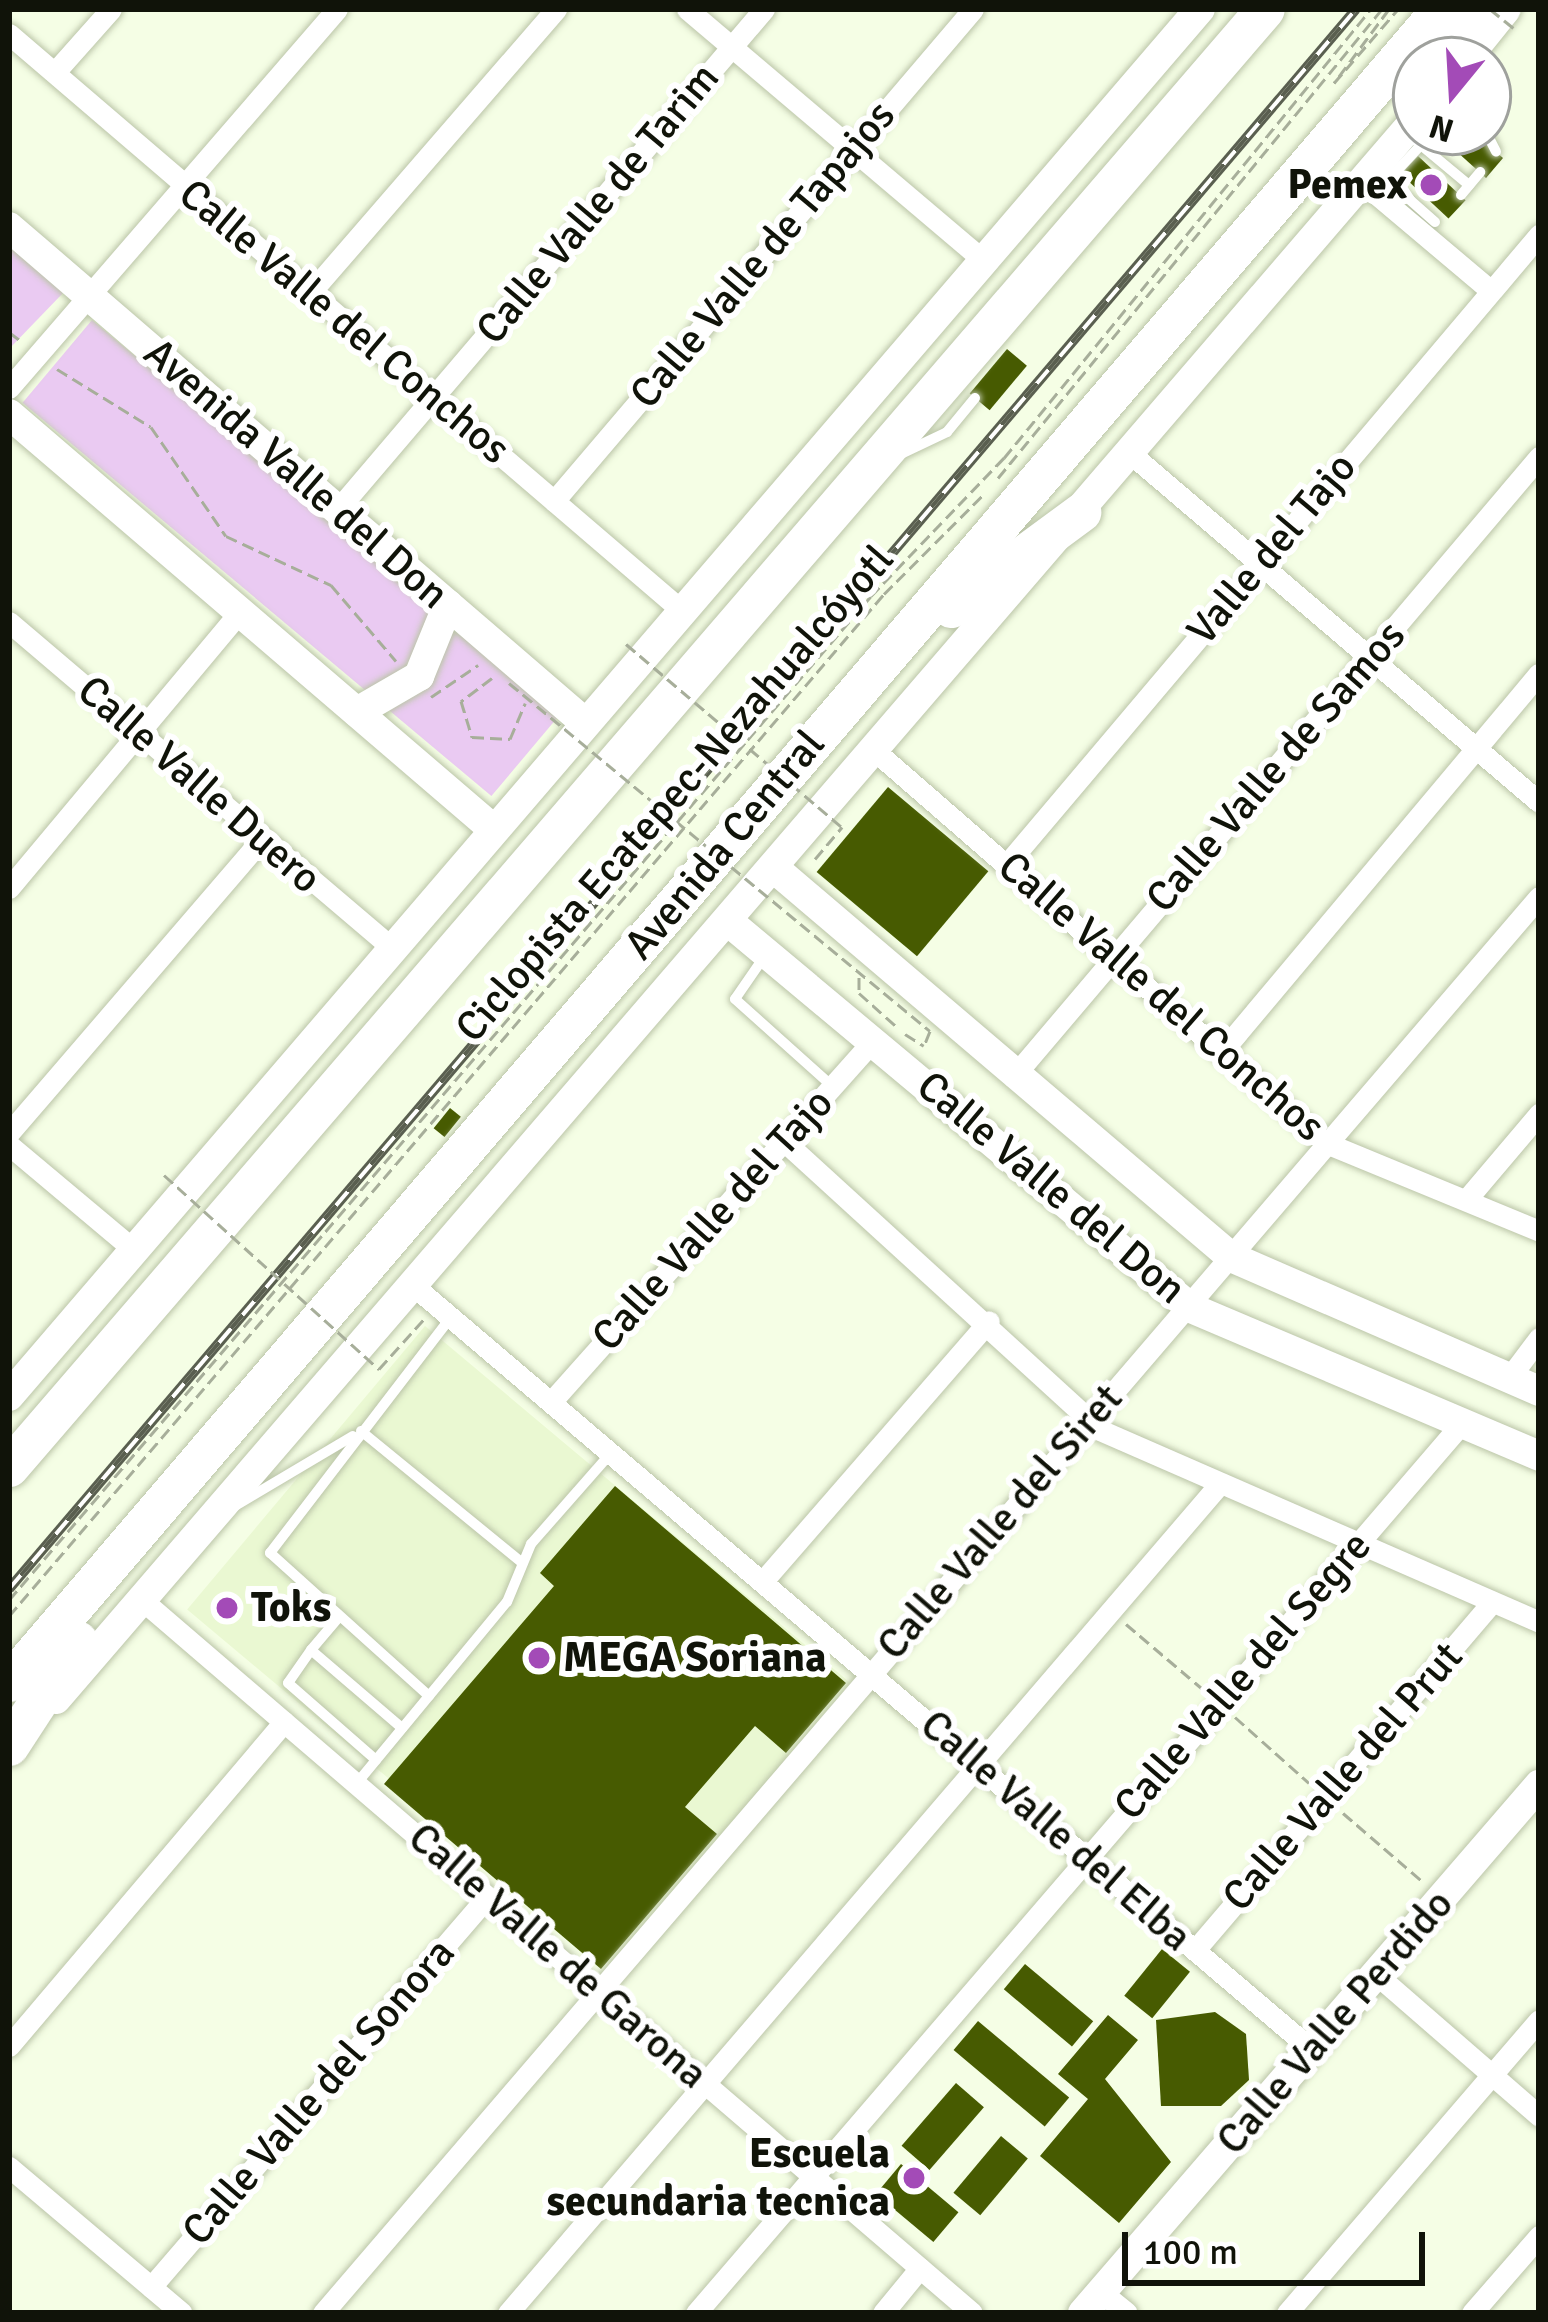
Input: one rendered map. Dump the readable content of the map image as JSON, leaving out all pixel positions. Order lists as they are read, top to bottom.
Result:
{
  "streets": {
    "highway": ["Avenida Central"],
    "street": [
      "Calle Valle de Tarim",
      "Calle Valle de Tapajos",
      "Calle Valle del Conchos",
      "Avenida Valle del Don",
      "Valle del Tajo",
      "Calle Valle de Samos",
      "Calle Valle Duero",
      "Calle Valle del Don",
      "Calle Valle del Tajo",
      "Calle Valle del Siret",
      "Calle Valle del Segre",
      "Calle Valle del Prut",
      "Calle Valle del Elba",
      "Calle Valle de Garona",
      "Calle Valle Perdido",
      "Calle Valle del Sonora"
    ],
    "path": ["Ciclopista Ecatepec-Nezahualcóyotl"]
  },
  "crossings": [
    ["Calle Valle de Tarim", "Calle Valle del Conchos"],
    ["Calle Valle de Tarim", "Avenida Valle del Don"],
    ["Calle Valle de Tapajos", "Calle Valle del Conchos"],
    ["Calle Valle del Conchos", "Valle del Tajo"],
    ["Calle Valle del Conchos", "Calle Valle de Samos"],
    ["Calle Valle del Conchos", "Avenida Central"],
    ["Calle Valle del Conchos", "Calle Valle del Siret"],
    ["Calle Valle de Samos", "Calle Valle del Don"],
    ["Avenida Central", "Calle Valle del Don"],
    ["Avenida Central", "Calle Valle del Elba"],
    ["Avenida Central", "Calle Valle de Garona"],
    ["Calle Valle del Don", "Calle Valle del Tajo"],
    ["Calle Valle del Don", "Calle Valle del Siret"],
    ["Calle Valle del Don", "Calle Valle del Segre"],
    ["Calle Valle del Tajo", "Calle Valle del Elba"],
    ["Calle Valle del Siret", "Calle Valle del Elba"],
    ["Calle Valle del Siret", "Calle Valle de Garona"],
    ["Calle Valle del Segre", "Calle Valle del Elba"],
    ["Calle Valle del Segre", "Calle Valle de Garona"],
    ["Calle Valle del Prut", "Calle Valle del Elba"],
    ["Calle Valle del Elba", "Calle Valle Perdido"],
    ["Calle Valle de Garona", "Calle Valle del Sonora"]
  ],
  "places": [
    "Pemex",
    "Toks",
    "MEGA Soriana",
    "Escuela secundaria tecnica"
  ],
  "scale_bar": "100 m",
  "north": "bottom"
}
